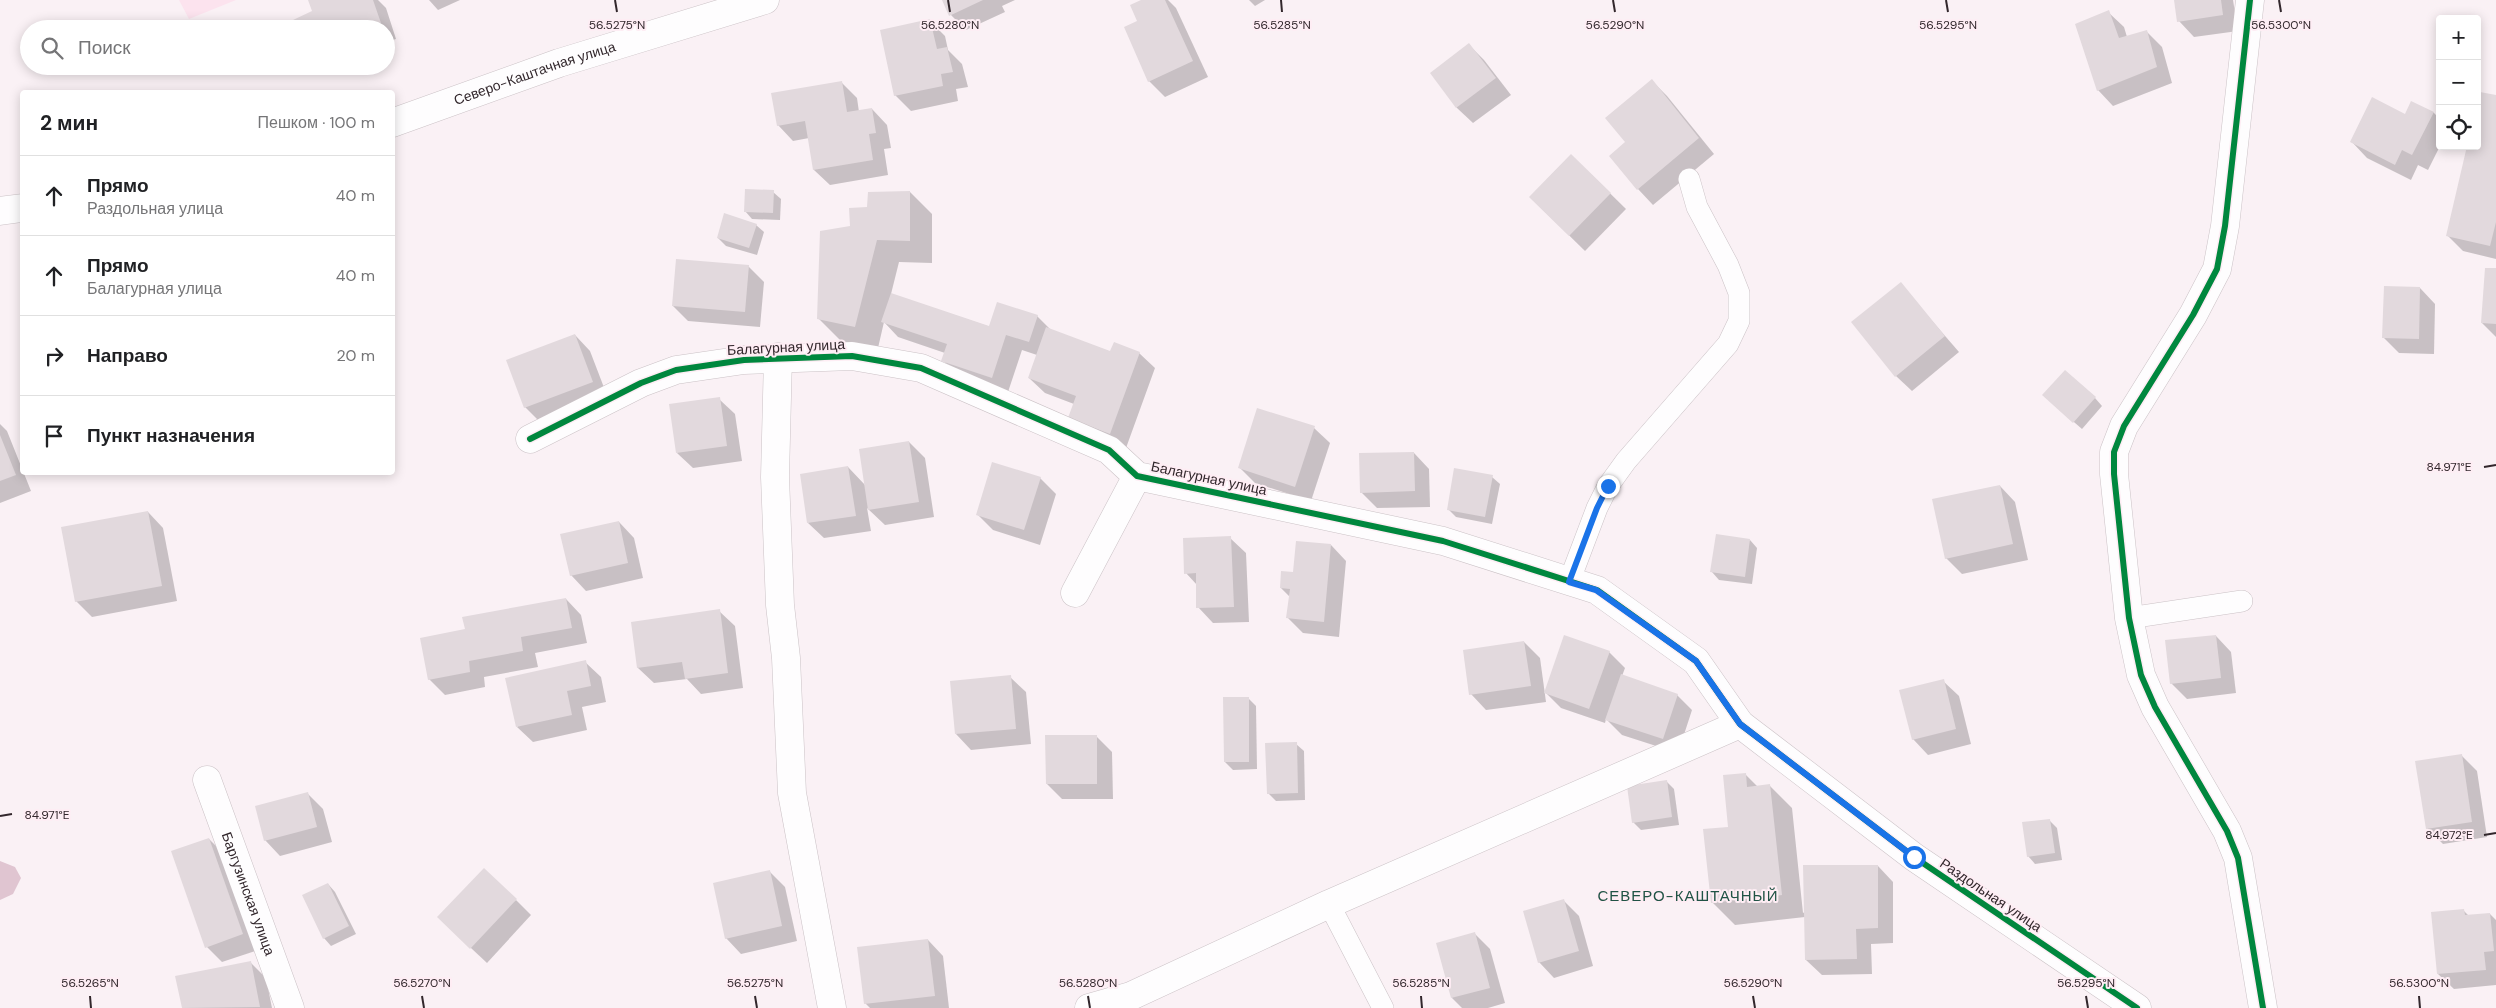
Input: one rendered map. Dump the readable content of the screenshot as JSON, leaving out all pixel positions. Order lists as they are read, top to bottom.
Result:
{
  "streets": {
    "street": [
      "Северо-Каштачная улица",
      "Балагурная улица",
      "Баргузинская улица",
      "Раздольная улица"
    ]
  },
  "crossings": [
    ["Балагурная улица", "Раздольная улица"]
  ],
  "districts": ["СЕВЕРО-КАШТАЧНЫЙ"],
  "page": {
    "map_buttons": ["+", "−"],
    "search": "Поиск",
    "heading": ["2 мин", "Пешком · 100 m"],
    "list": [
      ["Прямо", "Раздольная улица", "40 m"],
      ["Прямо", "Балагурная улица", "40 m"],
      ["Направо", "20 m"],
      "Пункт назначения"
    ]
  },
  "coordinates": [
    "56.5275°N",
    "56.5280°N",
    "56.5285°N",
    "56.5290°N",
    "56.5295°N",
    "56.5300°N",
    "84.971°E",
    "84.972°E",
    "56.5265°N",
    "56.5270°N"
  ]
}
